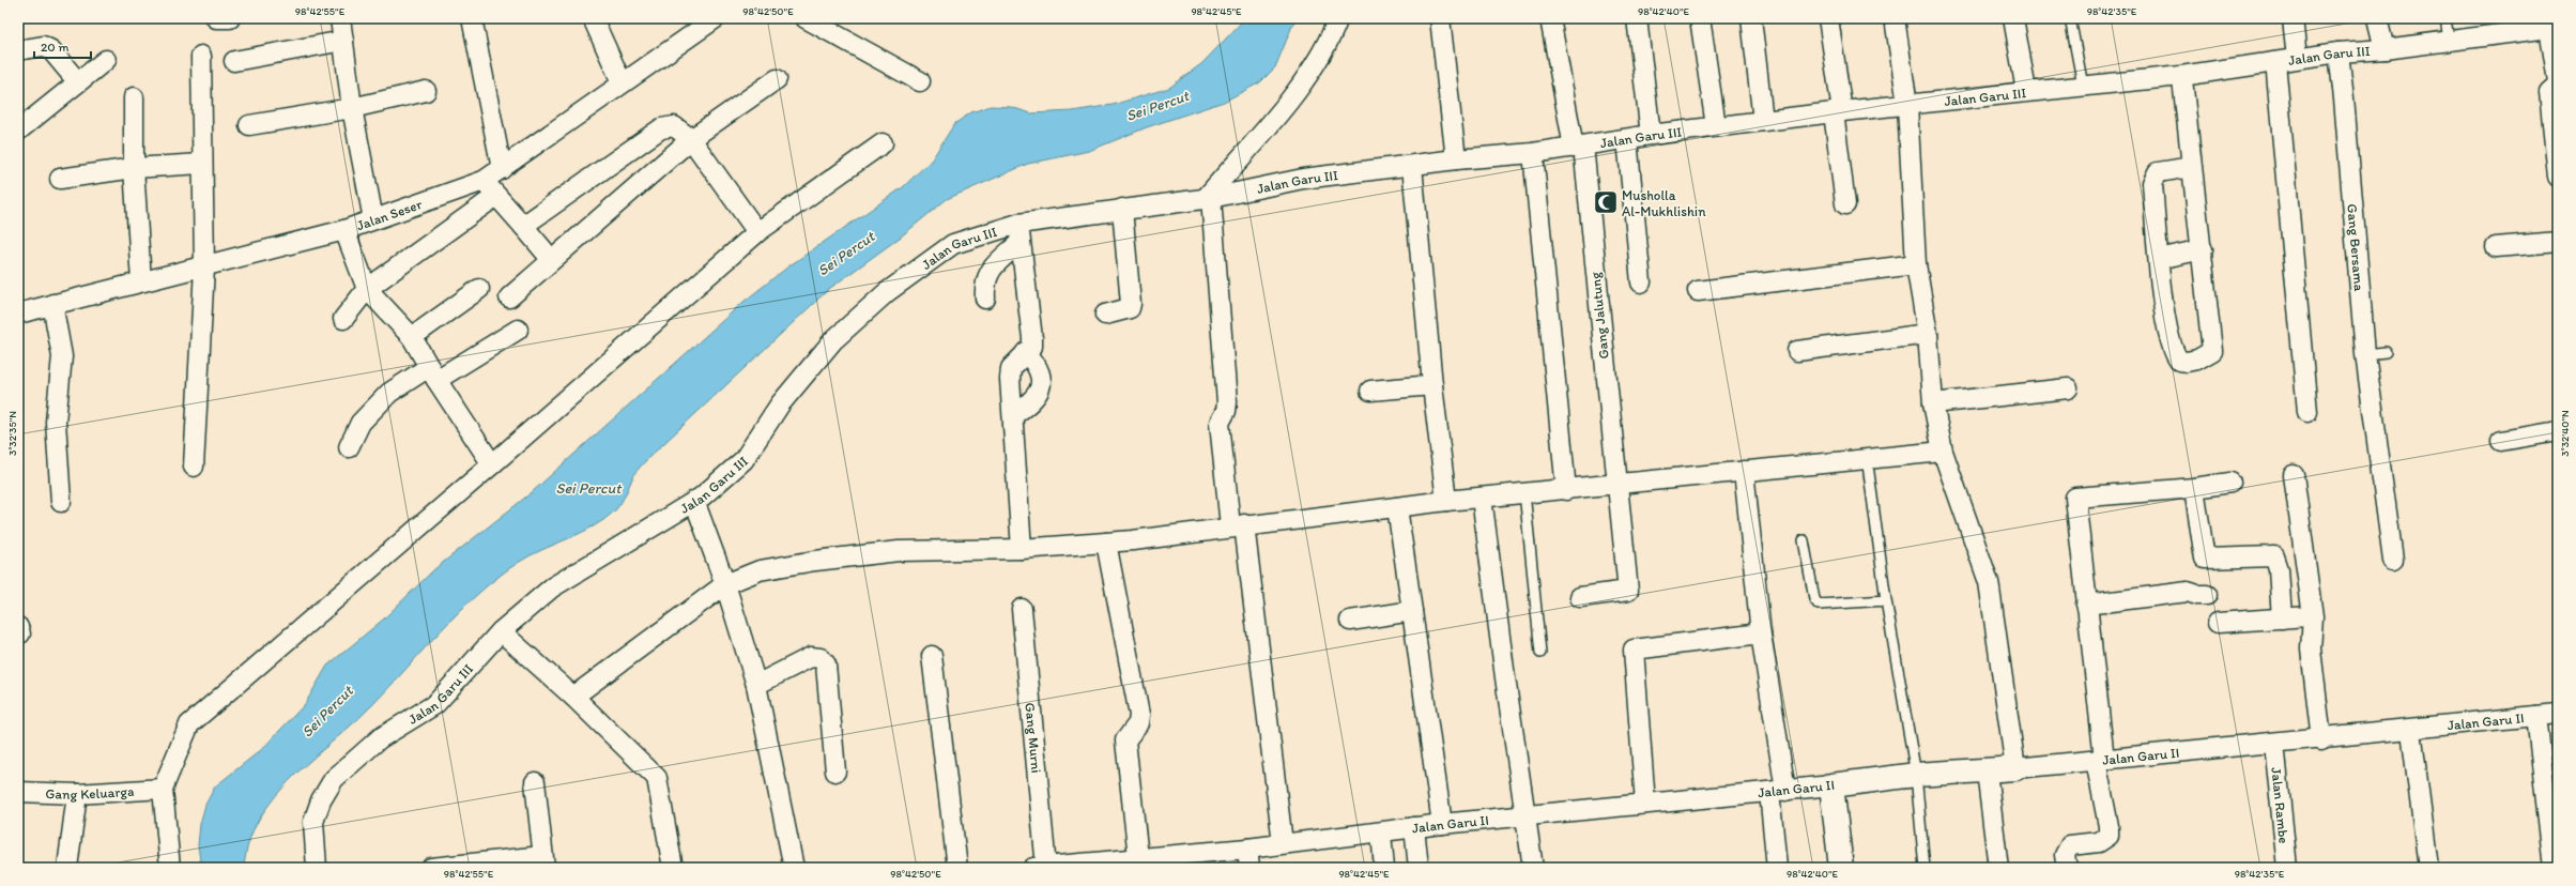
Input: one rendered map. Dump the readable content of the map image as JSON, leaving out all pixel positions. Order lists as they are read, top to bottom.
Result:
{
  "streets": {
    "street": [
      "Jalan Garu III",
      "Jalan Seser",
      "Gang Bersama",
      "Gang Jalutung",
      "Jalan Garu II",
      "Gang Murni",
      "Gang Keluarga",
      "Jalan Rambe"
    ]
  },
  "crossings": [
    ["Jalan Garu III", "Gang Bersama"],
    ["Jalan Garu III", "Gang Jalutung"],
    ["Jalan Garu II", "Gang Murni"],
    ["Jalan Garu II", "Jalan Rambe"]
  ],
  "water": ["Sei Percut"],
  "places": {
    "mosque": ["Musholla Al-Mukhlishin"]
  },
  "scale_bar": "20 m",
  "coordinates": [
    "98°42'55\"E",
    "98°42'50\"E",
    "98°42'45\"E",
    "98°42'40\"E",
    "98°42'35\"E",
    "3°32'40\"N",
    "3°32'35\"N"
  ]
}
